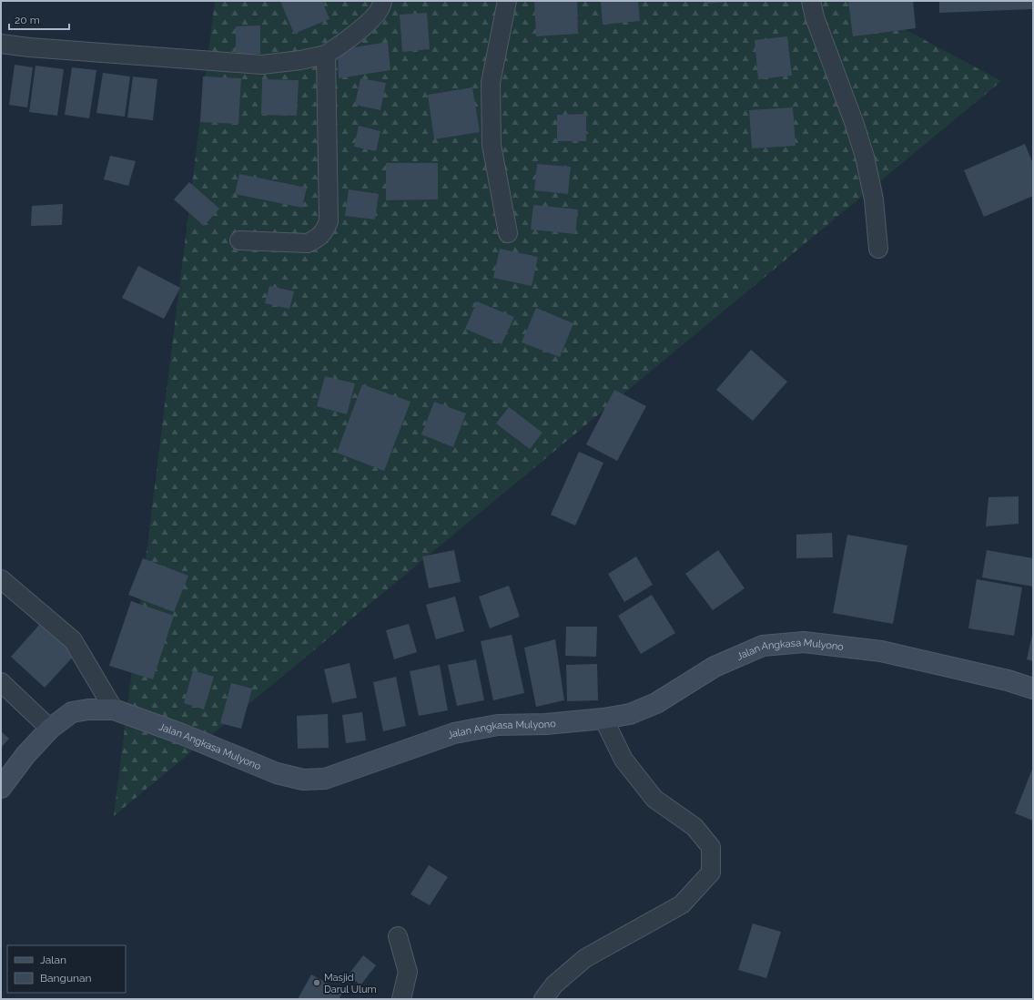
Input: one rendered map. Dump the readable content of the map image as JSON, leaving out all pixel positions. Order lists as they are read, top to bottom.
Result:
{
  "streets": {
    "main road": ["Jalan Angkasa Mulyono"]
  },
  "places": ["Masjid Darul Ulum"],
  "legend": ["Jalan", "Bangunan"],
  "scale_bar": "20 m"
}
